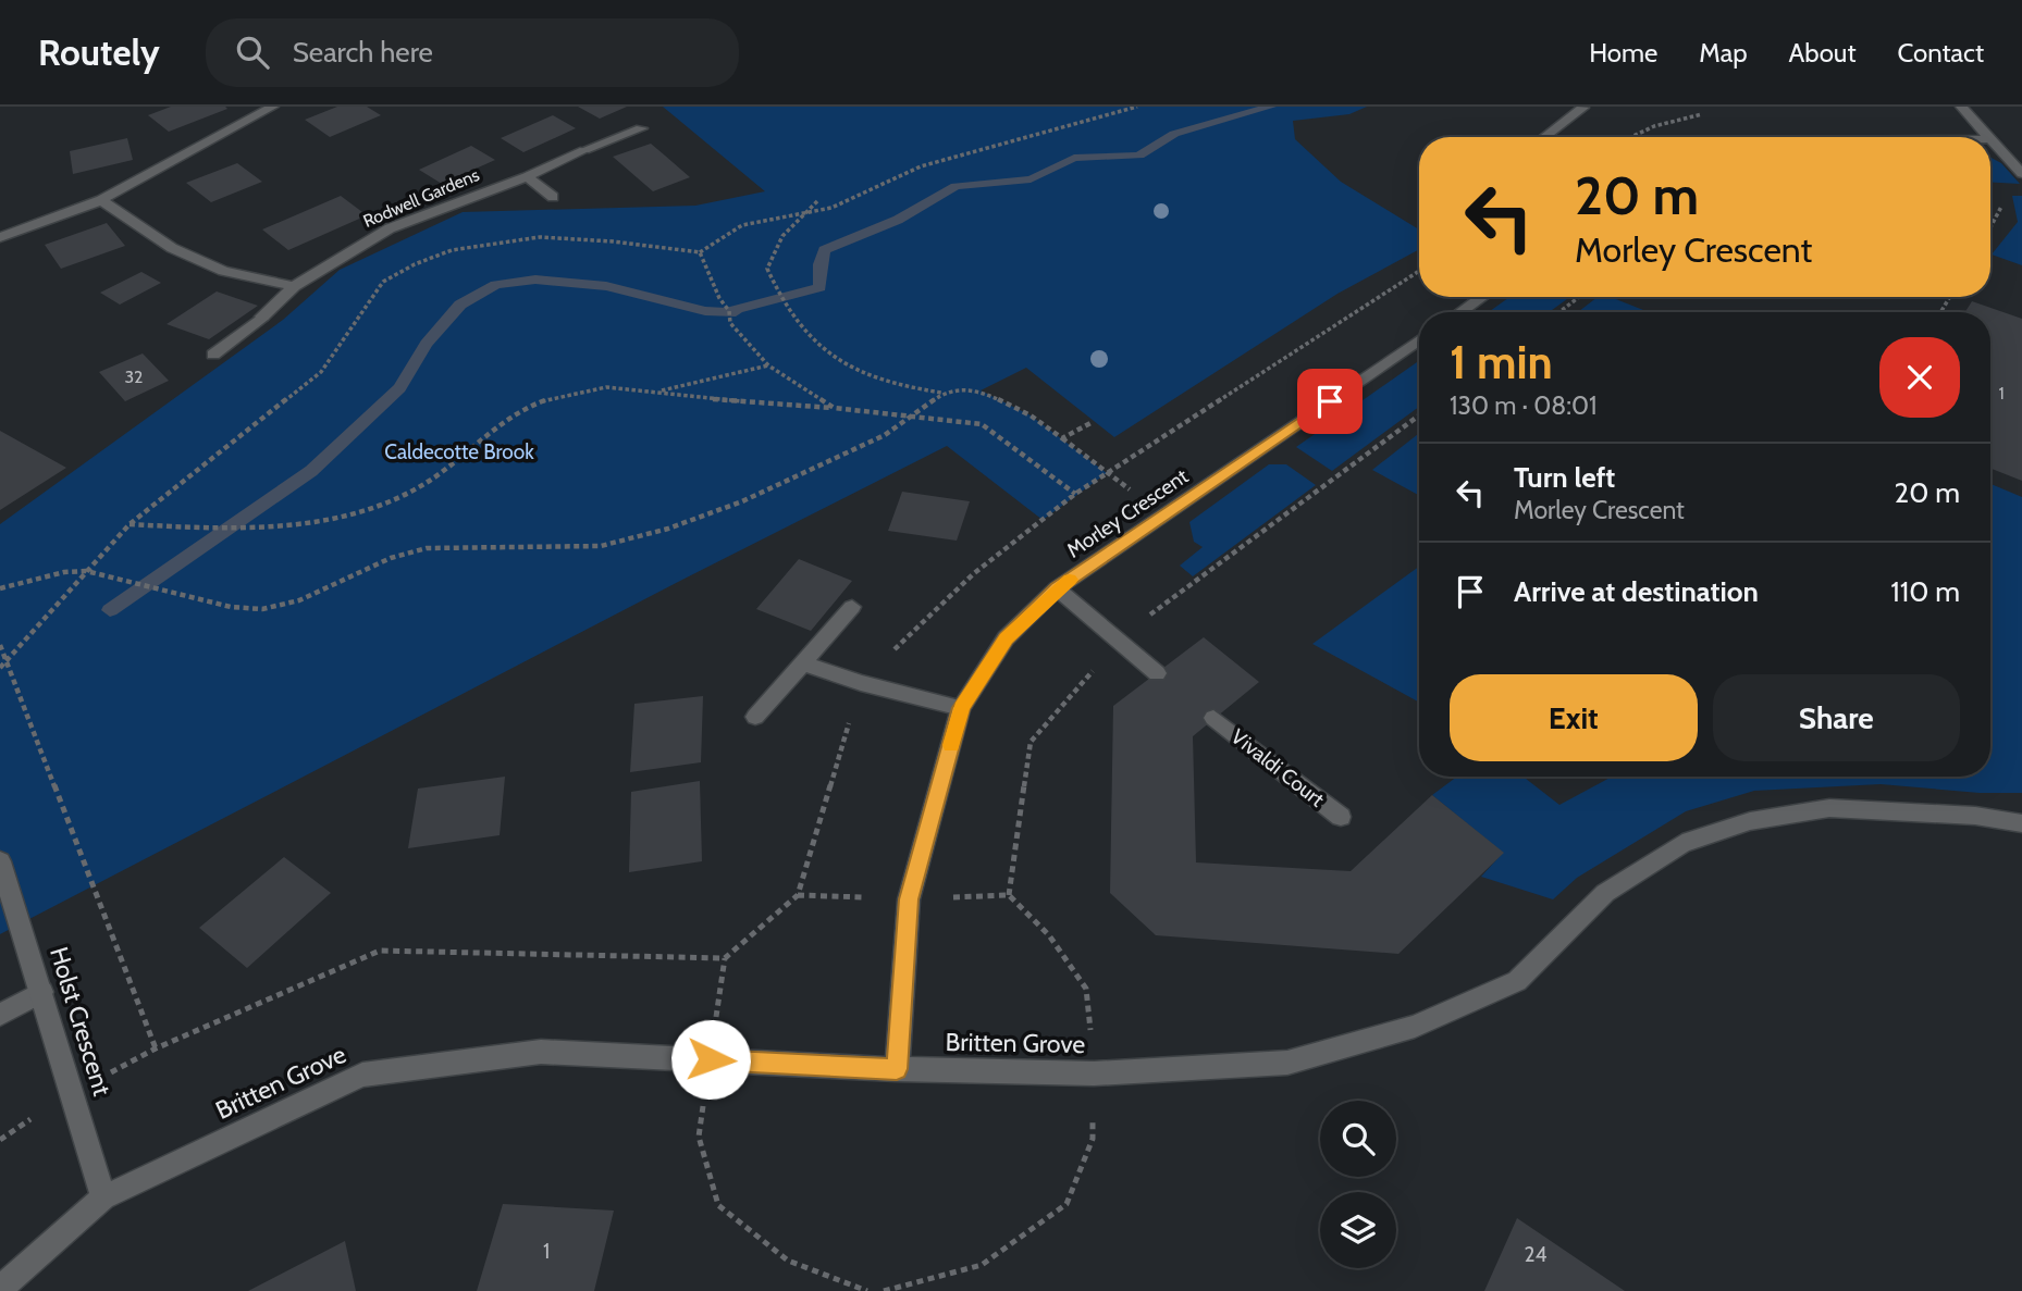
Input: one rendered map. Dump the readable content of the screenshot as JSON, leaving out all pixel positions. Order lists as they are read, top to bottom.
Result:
{
  "streets": {
    "street": [
      "Rodwell Gardens",
      "Morley Crescent",
      "Vivaldi Court",
      "Holst Crescent",
      "Britten Grove"
    ]
  },
  "crossings": [
    ["Morley Crescent", "Britten Grove"],
    ["Holst Crescent", "Britten Grove"]
  ],
  "parks": ["Caldecotte Brook"],
  "house_numbers": [
    "32",
    "1",
    "1",
    "24"
  ],
  "page": {
    "header": "Routely",
    "search": "Search here",
    "nav": [
      "Home",
      "Map",
      "About",
      "Contact"
    ],
    "turn": ["20 m", "Morley Crescent"],
    "heading": ["1 min", "130 m · 08:01"],
    "list": [
      {
        "name": "Turn left",
        "note": "Morley Crescent",
        "value": "20 m"
      },
      {
        "name": "Arrive at destination",
        "value": "110 m"
      }
    ],
    "buttons": ["Exit", "Share"]
  }
}
